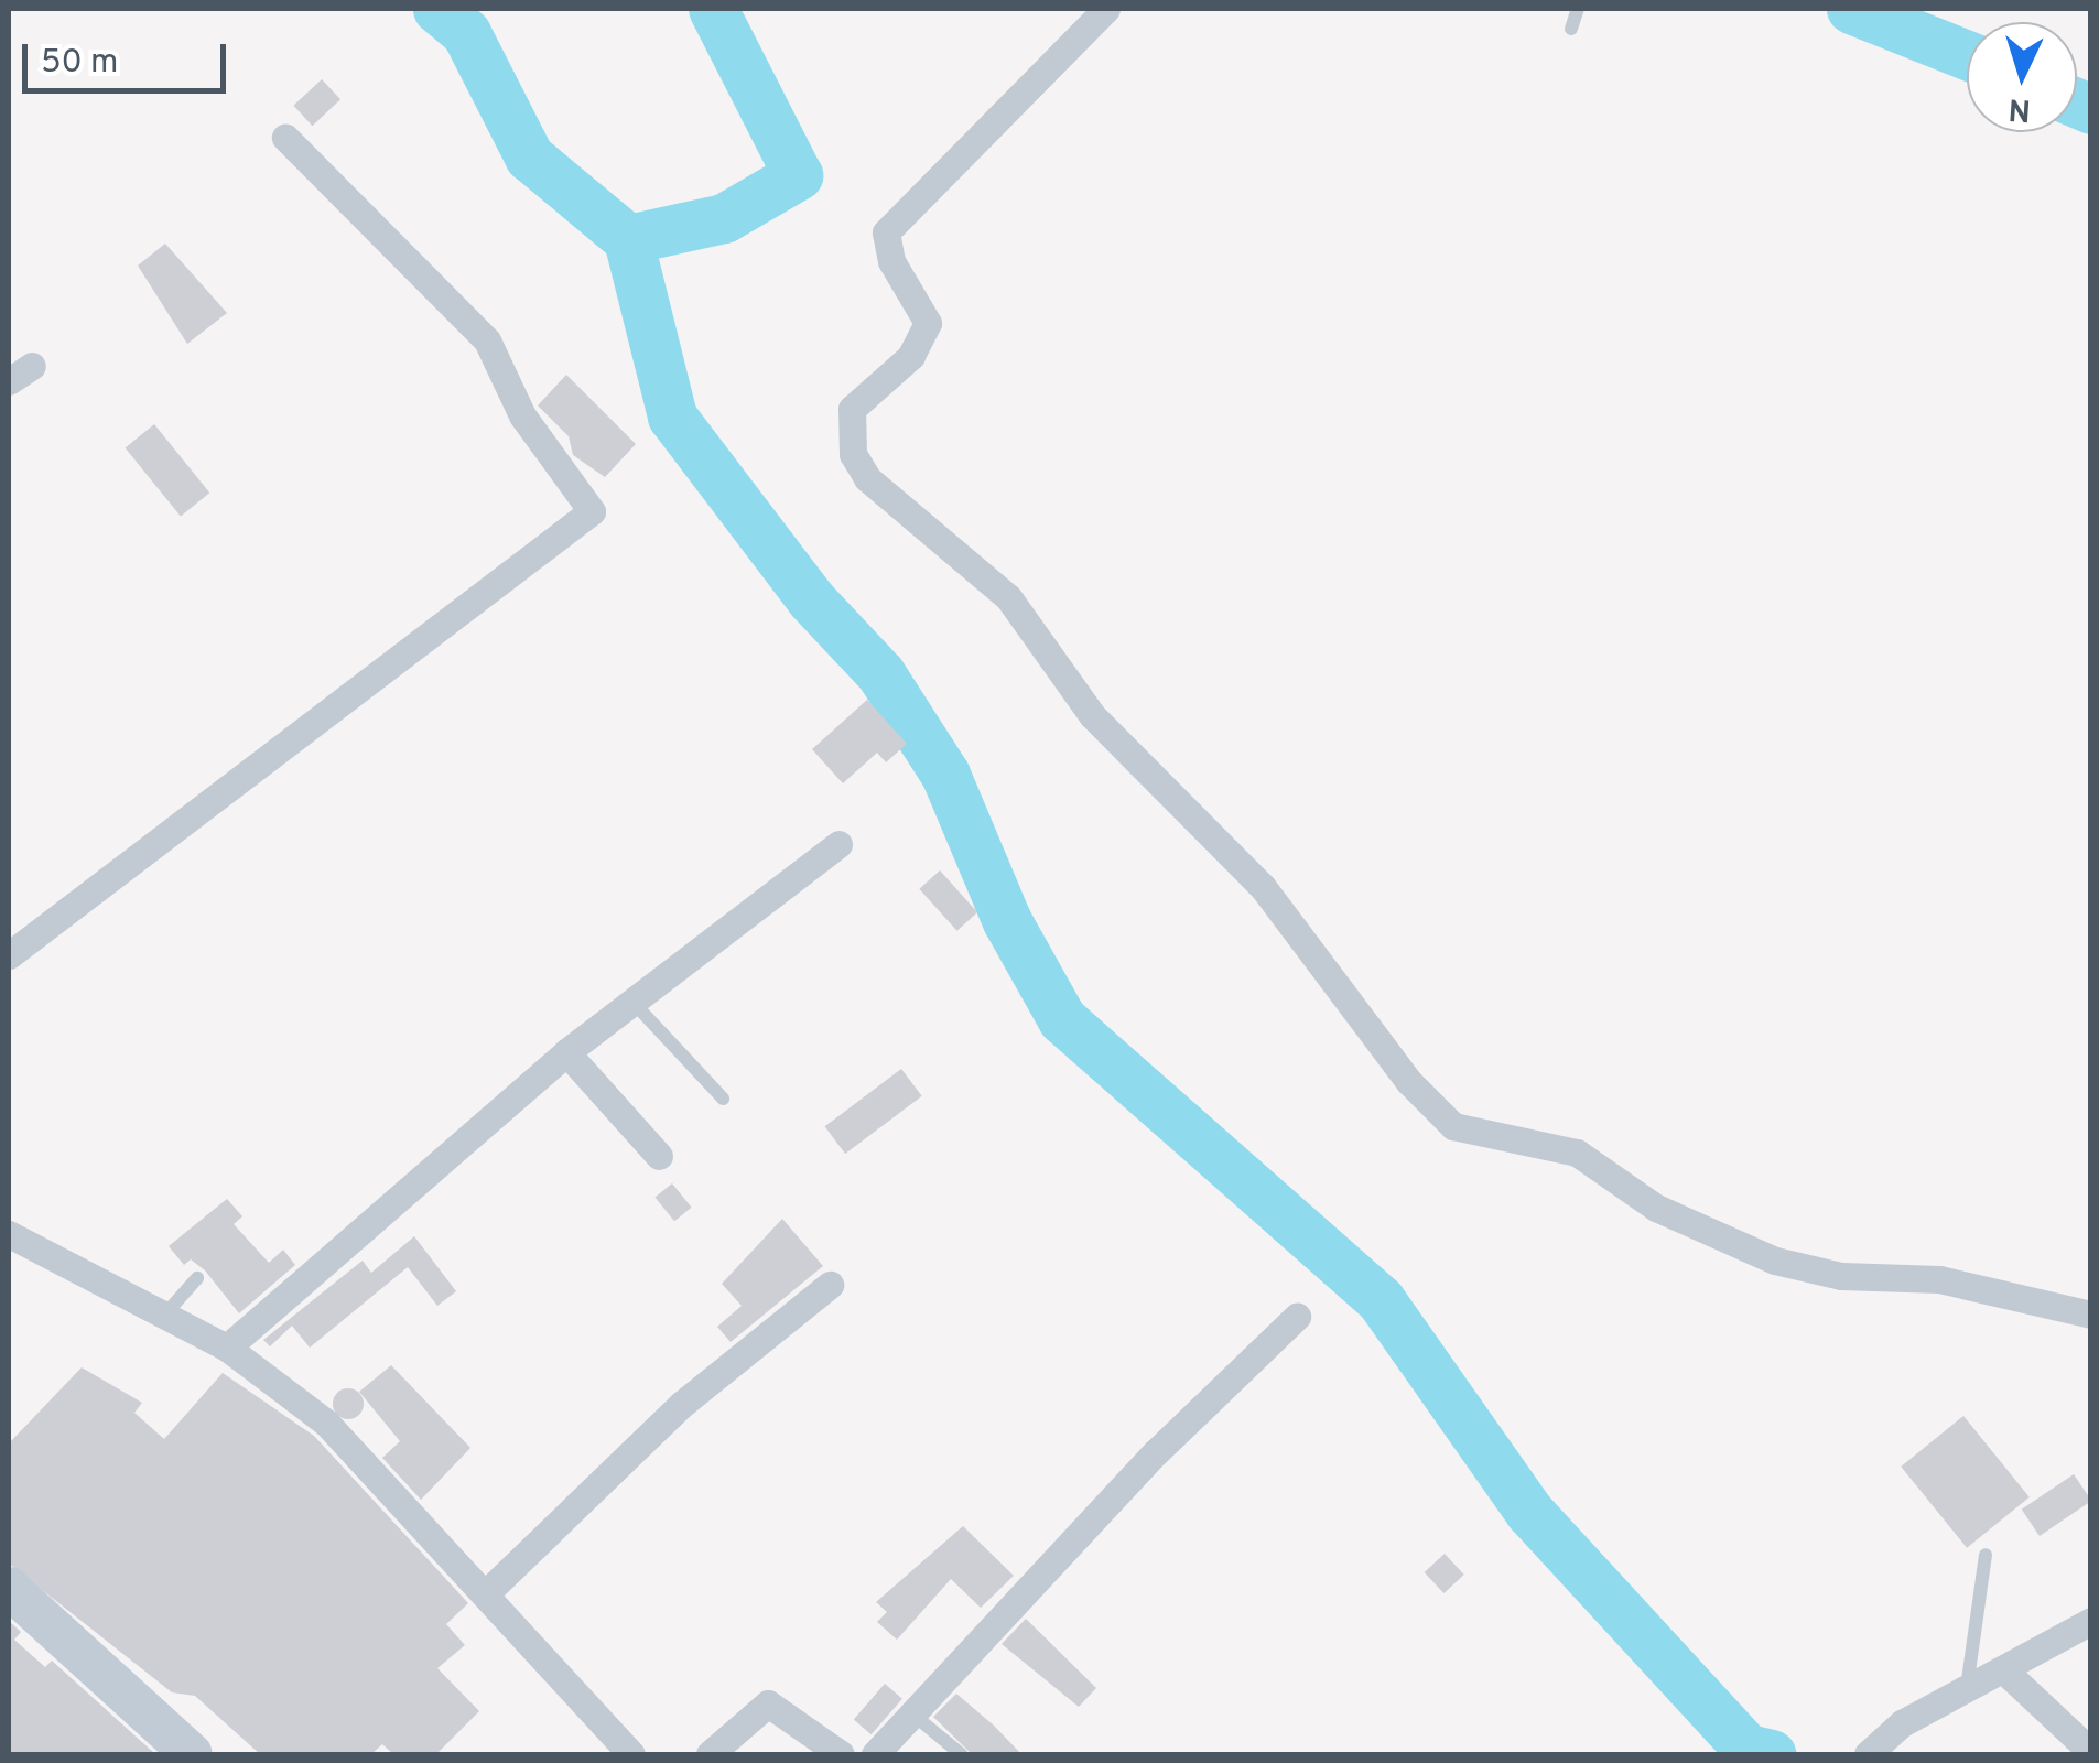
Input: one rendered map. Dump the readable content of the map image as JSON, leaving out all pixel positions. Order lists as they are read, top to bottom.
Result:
{
  "scale_bar": "50 m",
  "north": "bottom"
}
